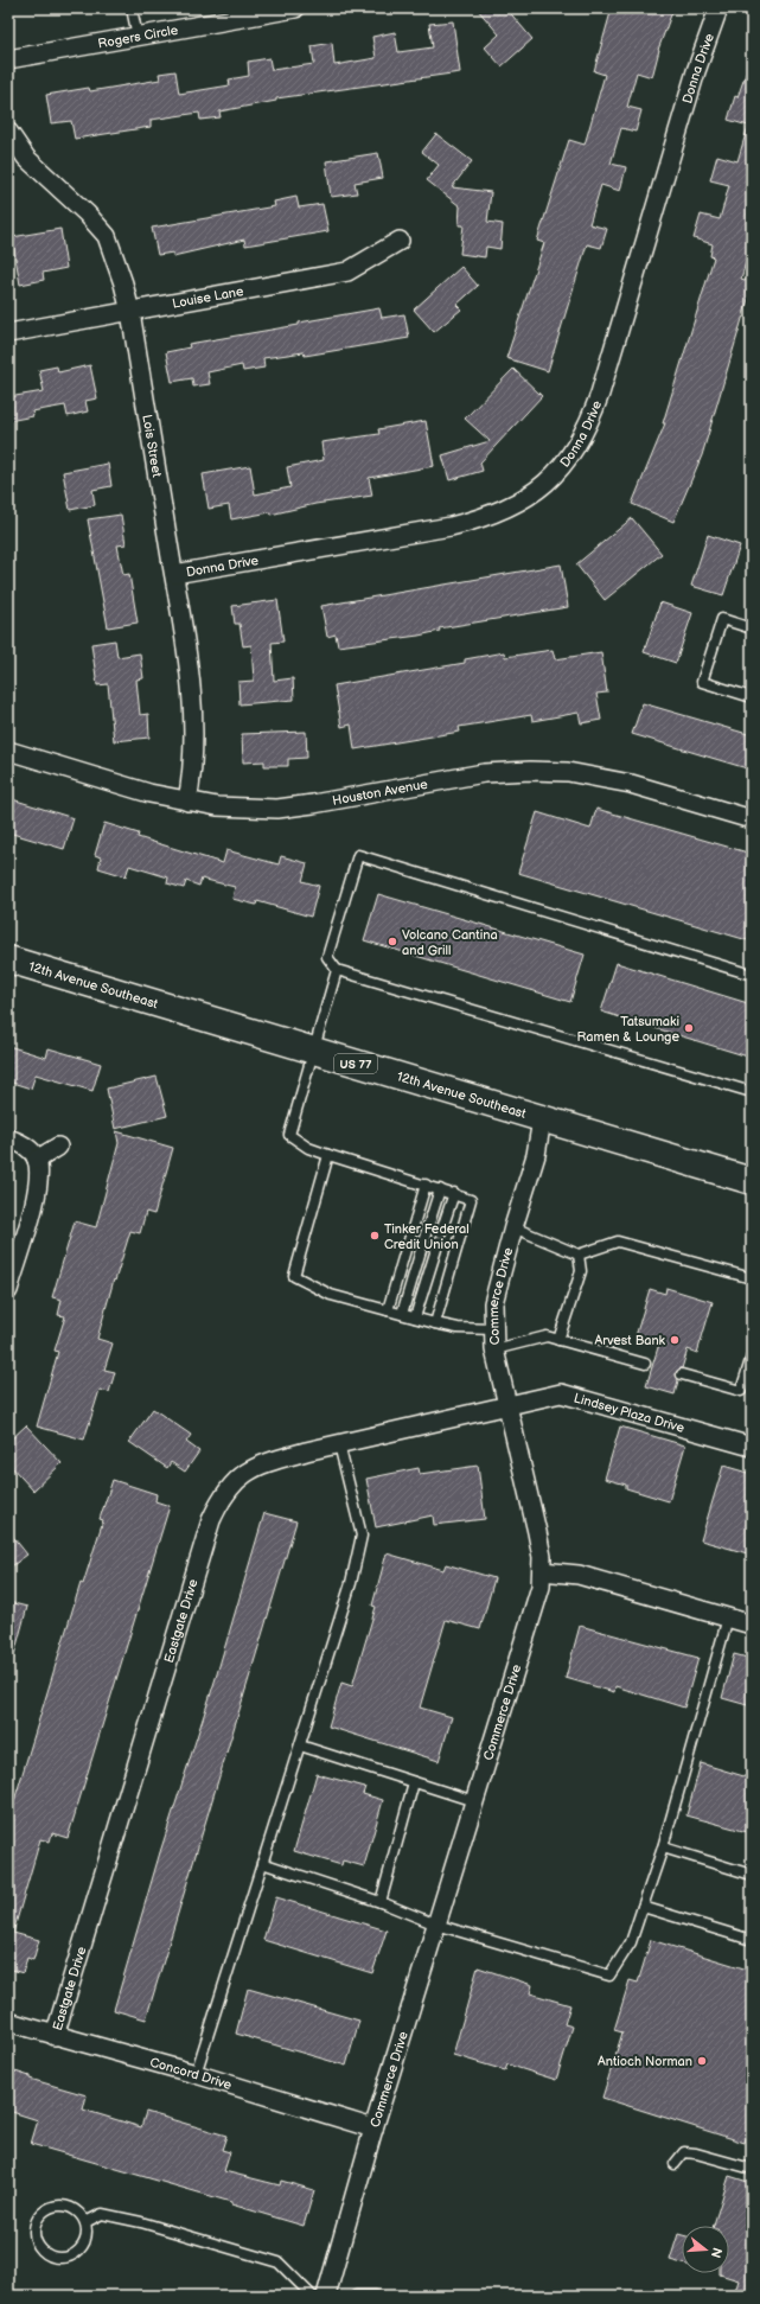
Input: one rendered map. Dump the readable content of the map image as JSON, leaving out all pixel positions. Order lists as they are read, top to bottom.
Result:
{
  "streets": {
    "main road": ["12th Avenue Southeast", "US 77"],
    "street": [
      "Rogers Circle",
      "Donna Drive",
      "Louise Lane",
      "Lois Street",
      "Houston Avenue",
      "Commerce Drive",
      "Lindsey Plaza Drive",
      "Eastgate Drive",
      "Concord Drive"
    ]
  },
  "crossings": [
    ["Donna Drive", "Lois Street"],
    ["Louise Lane", "Lois Street"],
    ["Lois Street", "Houston Avenue"],
    ["12th Avenue Southeast", "Commerce Drive"],
    ["Commerce Drive", "Lindsey Plaza Drive"],
    ["Commerce Drive", "Eastgate Drive"],
    ["Commerce Drive", "Concord Drive"],
    ["Lindsey Plaza Drive", "Eastgate Drive"],
    ["Eastgate Drive", "Concord Drive"]
  ],
  "places": [
    "Volcano Cantina and Grill",
    "Tatsumaki Ramen & Lounge",
    "Tinker Federal Credit Union",
    "Arvest Bank",
    "Antioch Norman"
  ],
  "north": "right"
}
